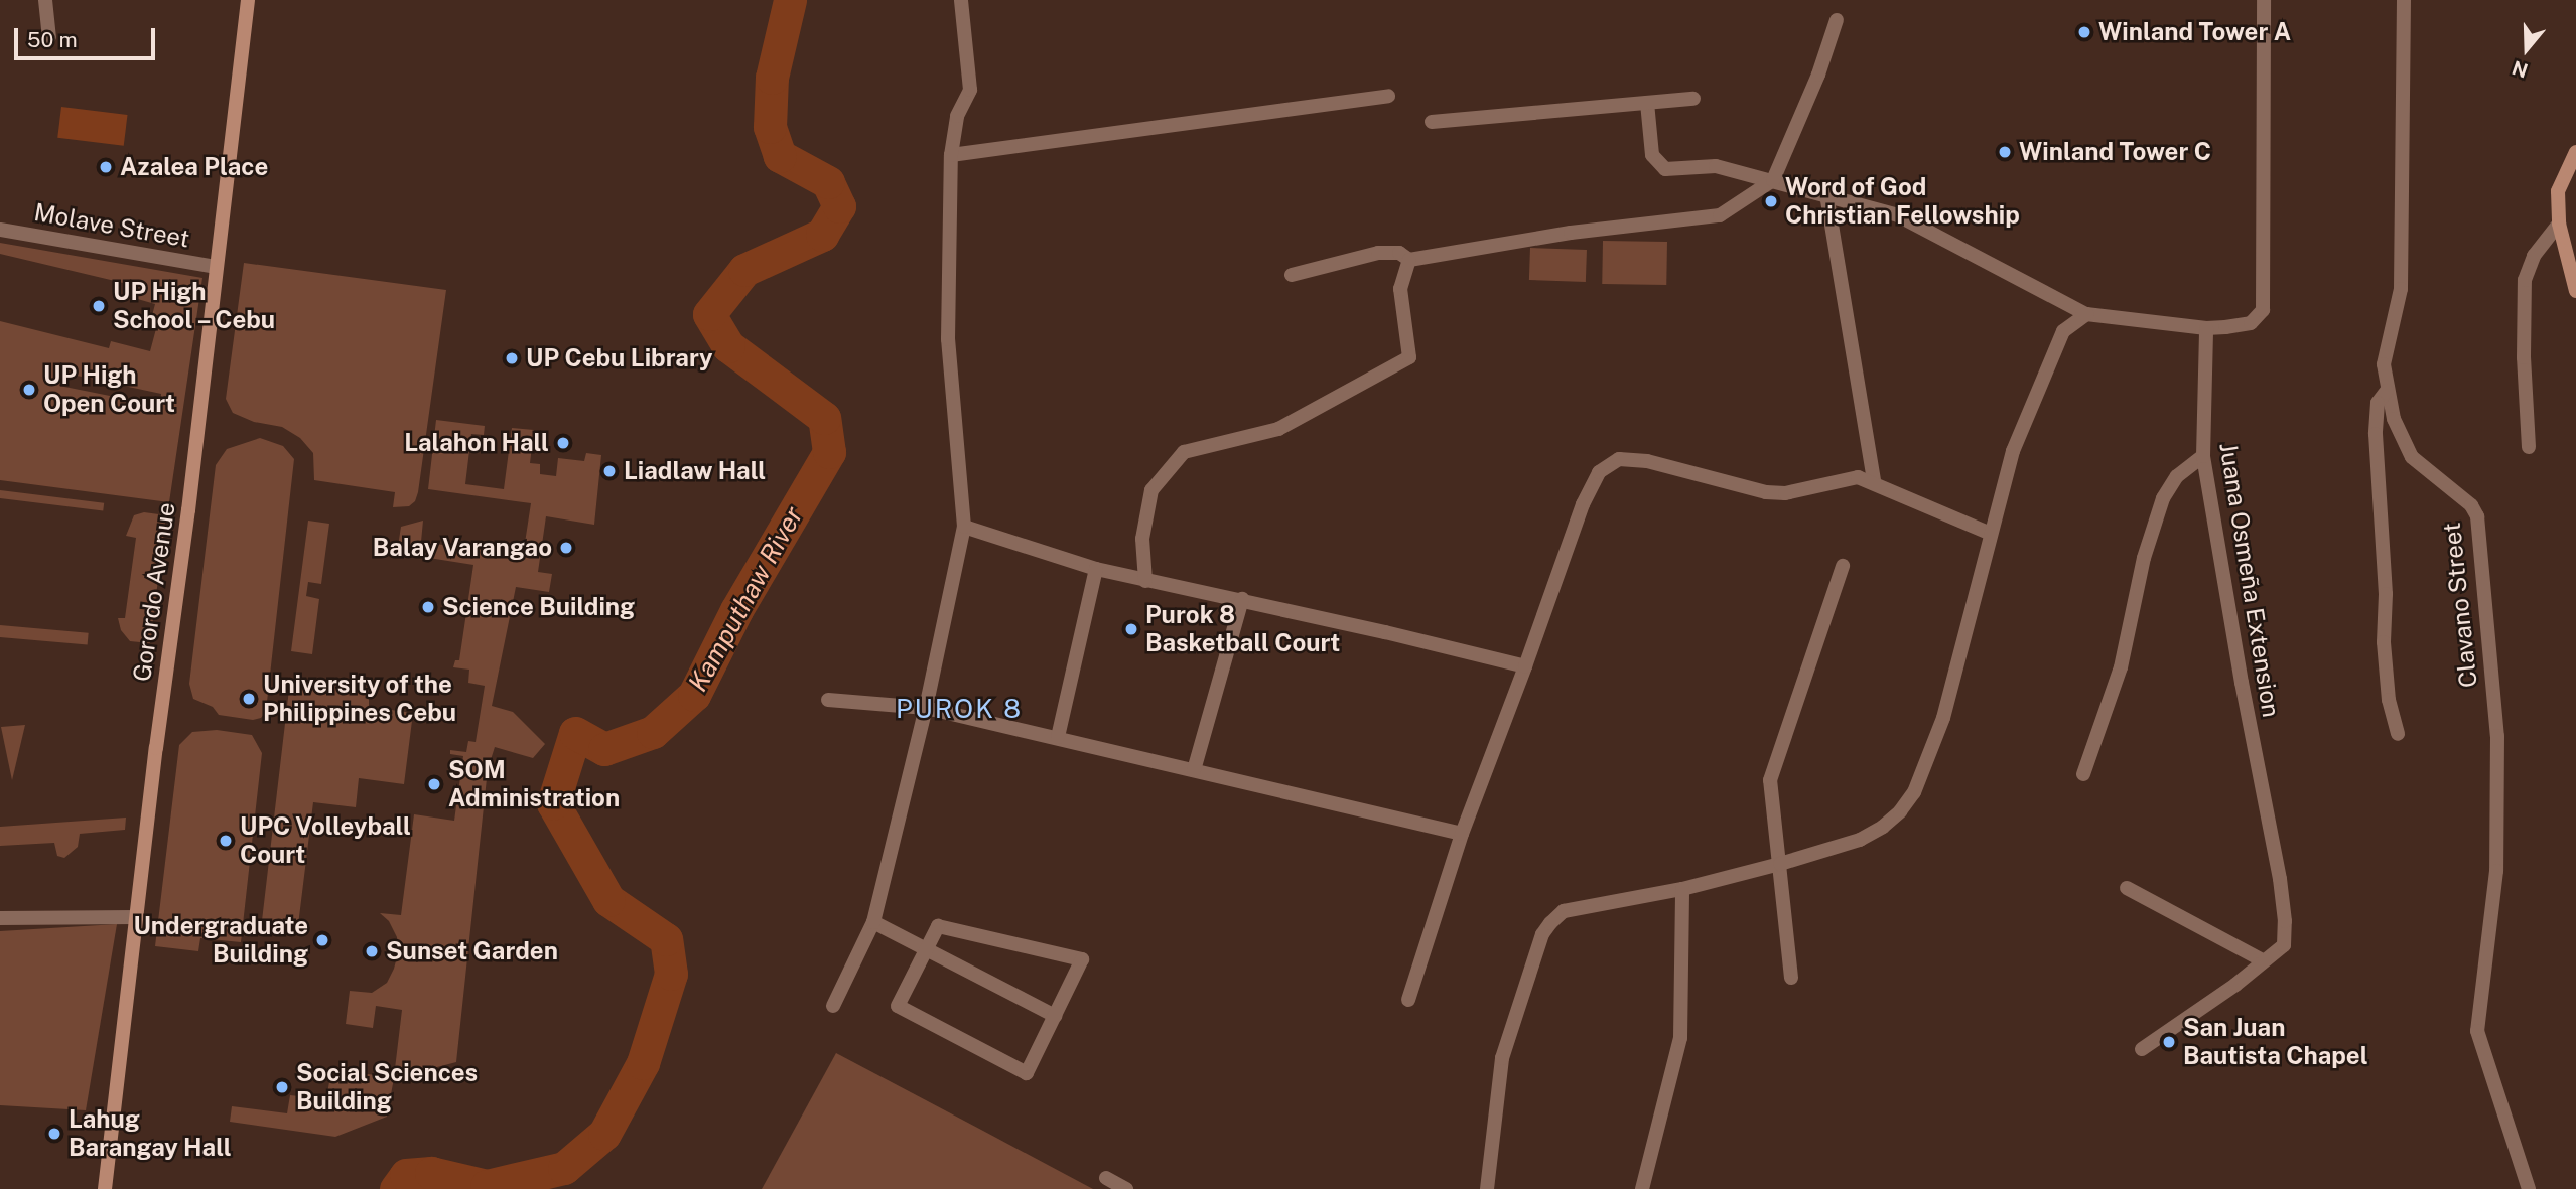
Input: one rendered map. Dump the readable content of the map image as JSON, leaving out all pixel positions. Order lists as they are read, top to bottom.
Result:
{
  "streets": {
    "main road": ["Gorordo Avenue"],
    "street": ["Molave Street", "Juana Osmeña Extension", "Clavano Street"]
  },
  "crossings": [
    ["Molave Street", "Gorordo Avenue"]
  ],
  "districts": ["PUROK 8"],
  "water": ["Kamputhaw River"],
  "places": [
    "Winland Tower A",
    "Winland Tower C",
    "Azalea Place",
    "Word of God Christian Fellowship",
    "UP High School – Cebu",
    "UP Cebu Library",
    "UP High Open Court",
    "Lalahon Hall",
    "Liadlaw Hall",
    "Balay Varangao",
    "Science Building",
    "Purok 8 Basketball Court",
    "University of the Philippines Cebu",
    "SOM Administration",
    "UPC Volleyball Court",
    "Undergraduate Building",
    "Sunset Garden",
    "San Juan Bautista Chapel",
    "Social Sciences Building",
    "Lahug Barangay Hall"
  ],
  "scale_bar": "50 m",
  "north": "bottom"
}
